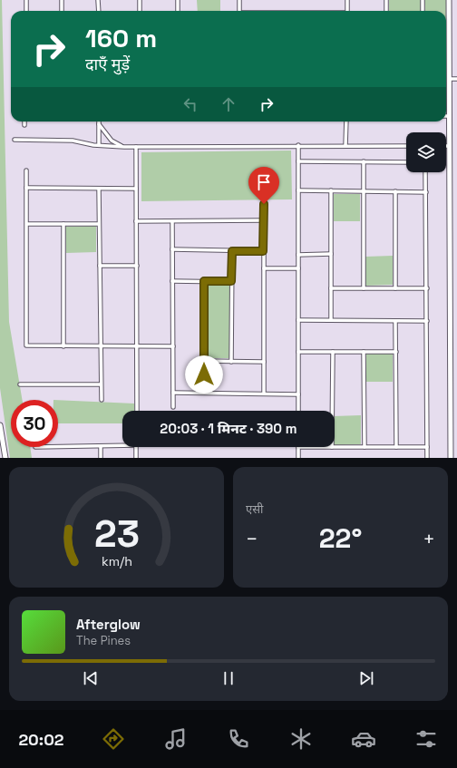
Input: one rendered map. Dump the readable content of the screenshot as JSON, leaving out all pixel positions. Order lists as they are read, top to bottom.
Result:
{
  "page": {
    "turn": ["160 m", "दाएँ मुड़ें"],
    "limit": "30",
    "trip": "20:03 · 1 मिनट · 390 m",
    "tile": "एसी",
    "heat": ["−", "22°", "+"],
    "song": ["Afterglow", "The Pines"],
    "tabs": "20:02",
    "gauge": ["23", "km/h"]
  }
}
